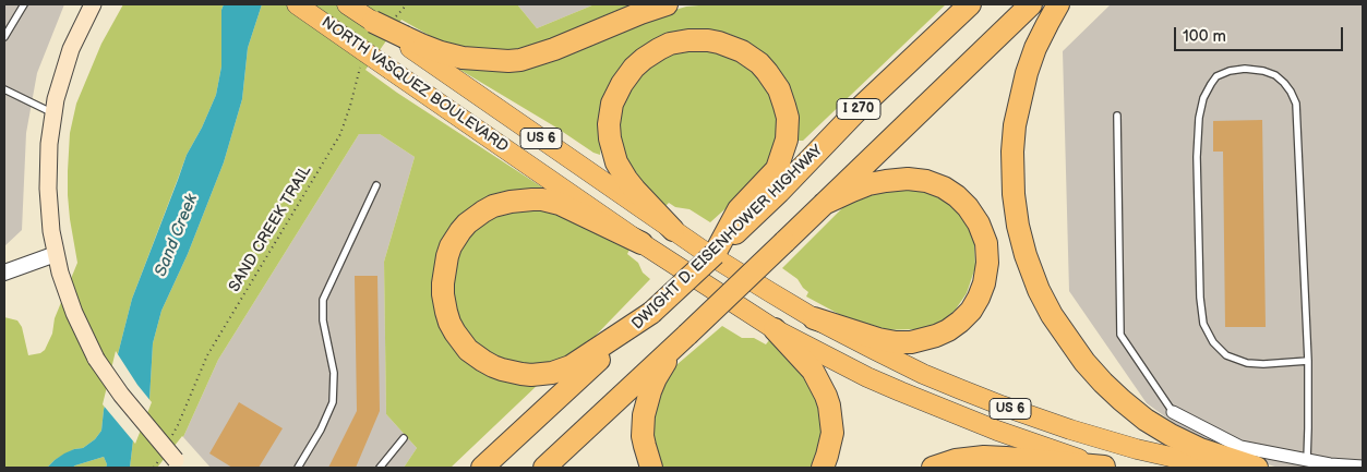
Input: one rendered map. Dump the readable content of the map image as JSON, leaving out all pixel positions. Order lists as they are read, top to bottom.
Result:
{
  "streets": {
    "highway": [
      "NORTH VASQUEZ BOULEVARD",
      "I 270",
      "US 6",
      "DWIGHT D. EISENHOWER HIGHWAY"
    ],
    "path": ["SAND CREEK TRAIL"]
  },
  "water": ["Sand Creek"],
  "scale_bar": "100 m"
}
